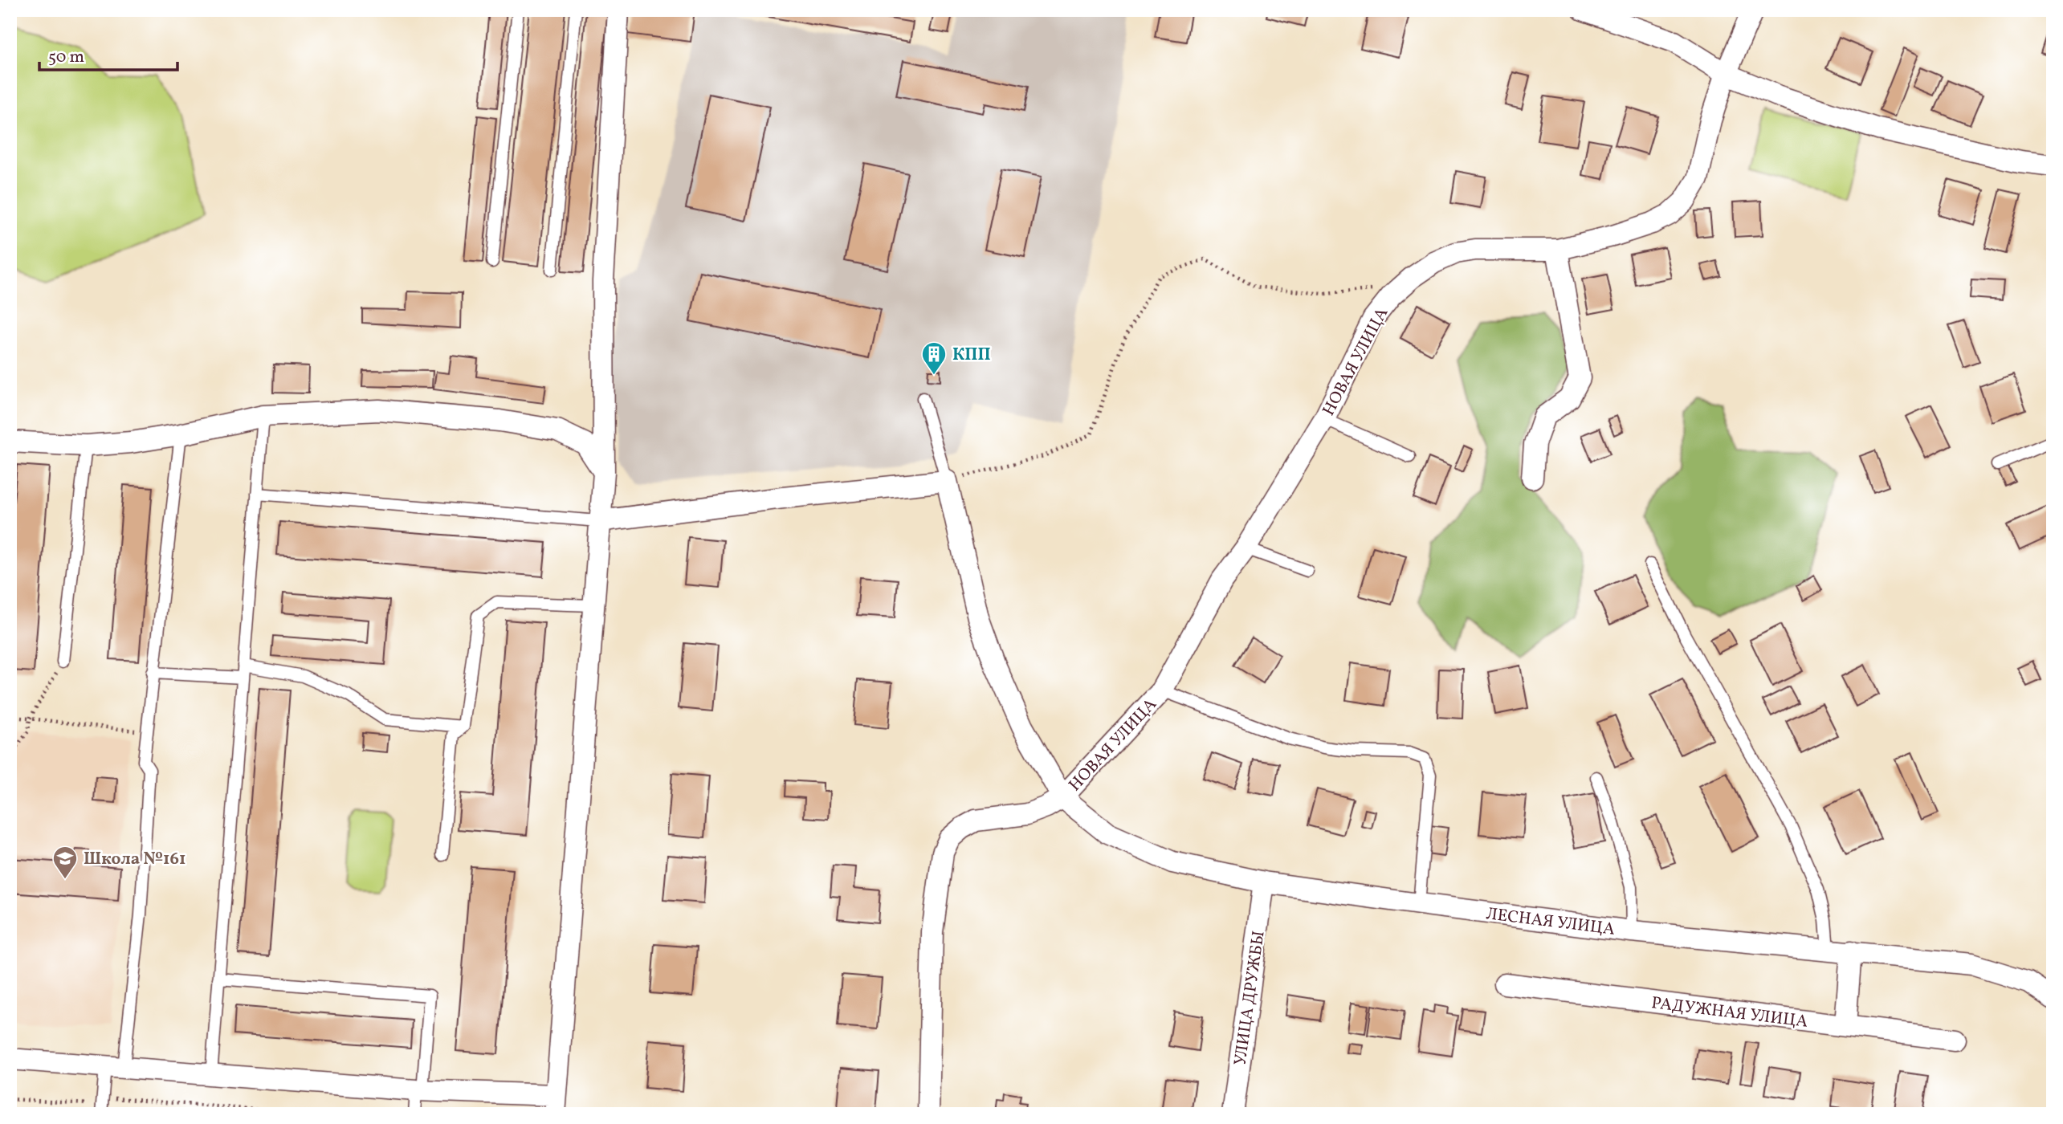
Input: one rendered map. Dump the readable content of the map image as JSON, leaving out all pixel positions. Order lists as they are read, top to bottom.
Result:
{
  "streets": {
    "street": [
      "НОВАЯ УЛИЦА",
      "ЛЕСНАЯ УЛИЦА",
      "УЛИЦА ДРУЖБЫ",
      "РАДУЖНАЯ УЛИЦА"
    ]
  },
  "crossings": [
    ["НОВАЯ УЛИЦА", "ЛЕСНАЯ УЛИЦА"],
    ["ЛЕСНАЯ УЛИЦА", "УЛИЦА ДРУЖБЫ"]
  ],
  "places": {
    "building": ["КПП"],
    "school or university": ["Школа №161"]
  },
  "scale_bar": "50 m"
}
